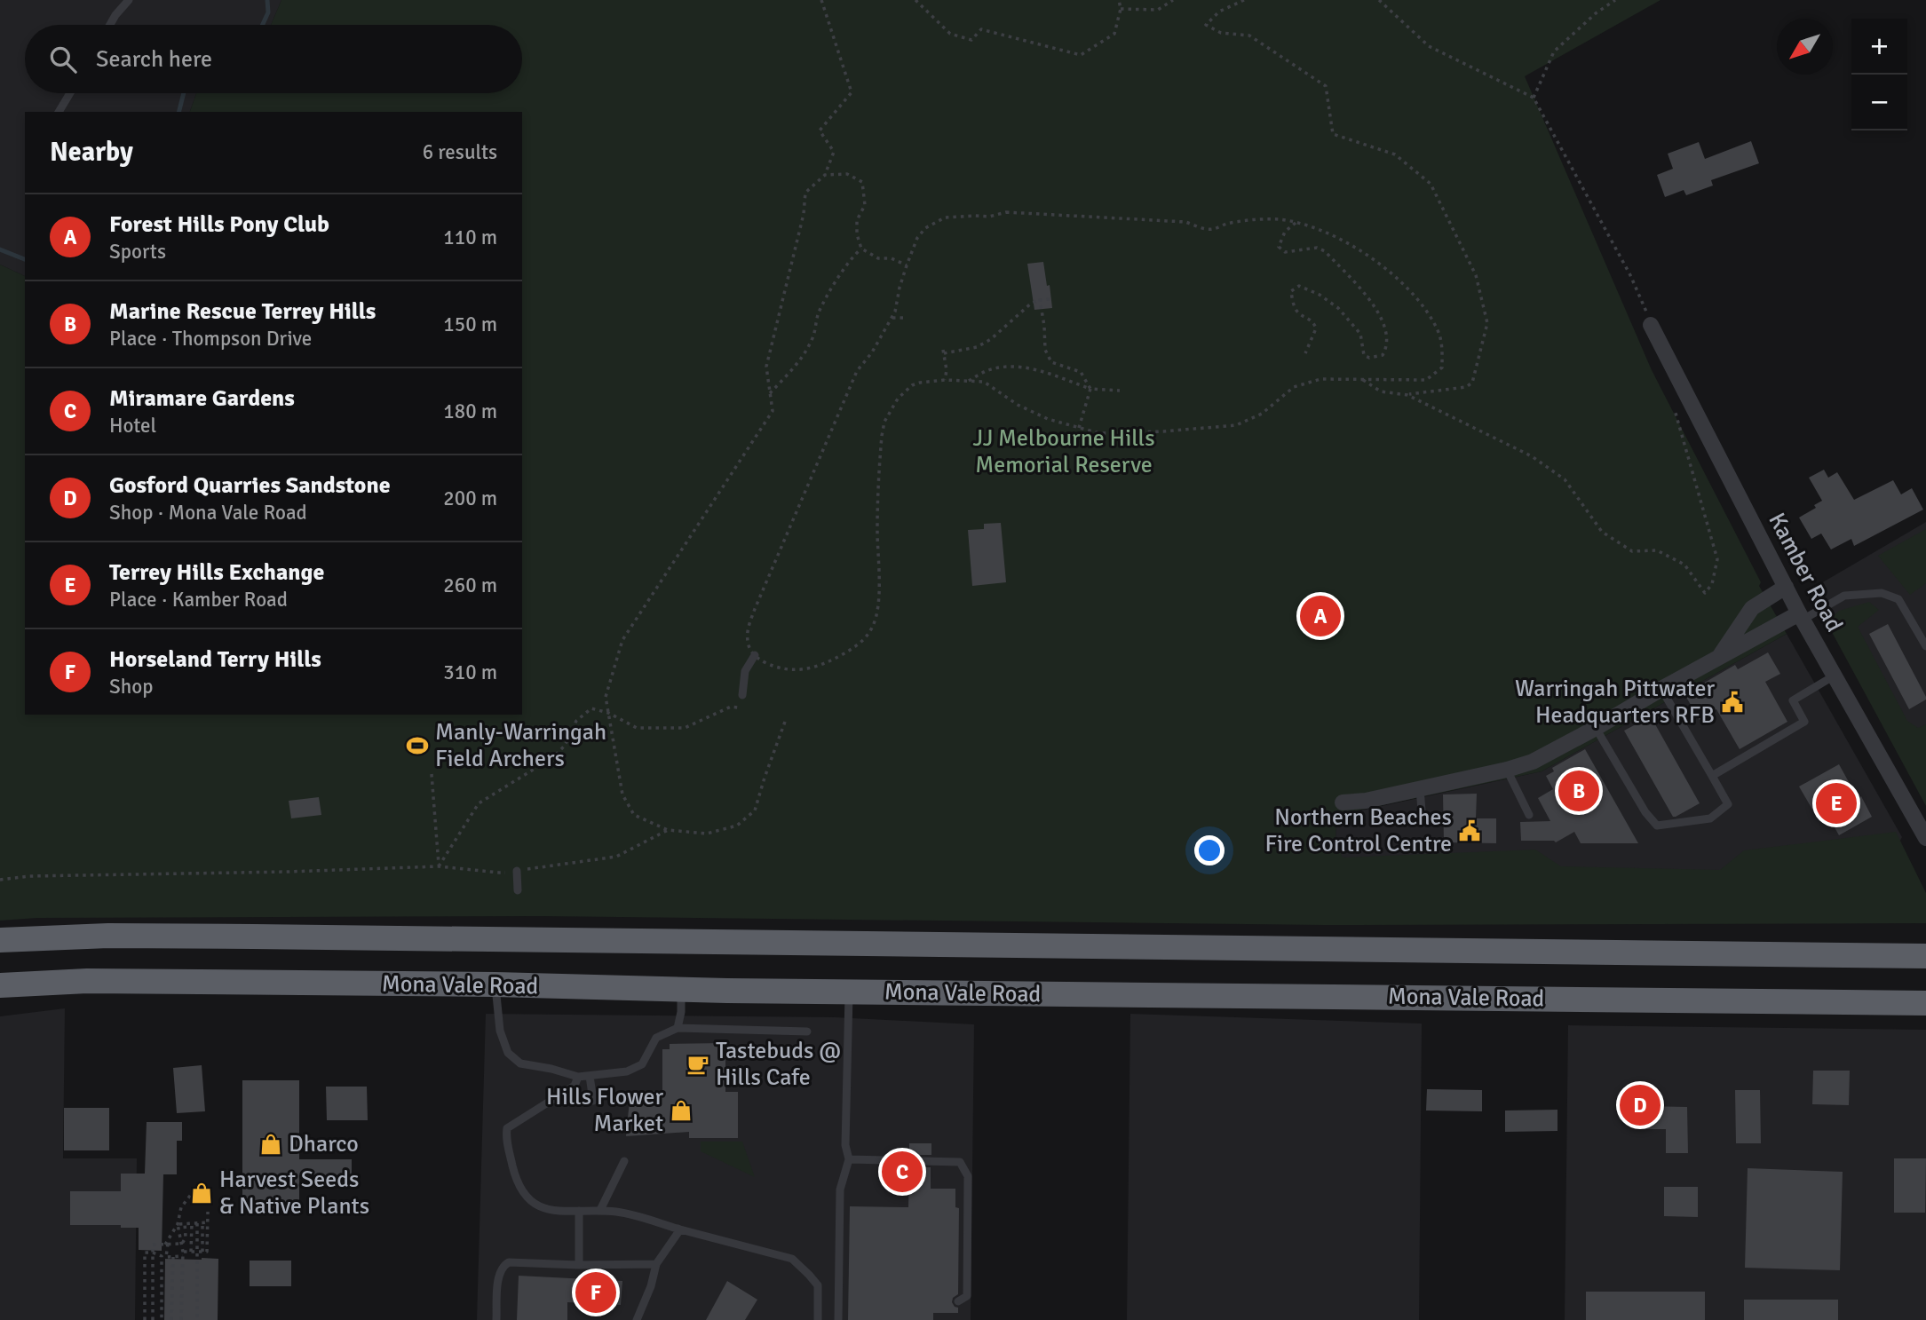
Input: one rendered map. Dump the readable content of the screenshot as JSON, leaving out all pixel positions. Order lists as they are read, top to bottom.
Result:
{
  "streets": {
    "highway": ["Mona Vale Road"],
    "street": ["Kamber Road"]
  },
  "parks": ["JJ Melbourne Hills Memorial Reserve"],
  "places": {
    "public building": ["Warringah Pittwater Headquarters RFB", "Northern Beaches Fire Control Centre"],
    "sports": ["Manly-Warringah Field Archers"],
    "cafe": ["Tastebuds @ Hills Cafe"],
    "shop": ["Hills Flower Market", "Dharco", "Harvest Seeds & Native Plants"]
  },
  "north": "bottom left",
  "page": {
    "map_buttons": ["+", "−"],
    "search": "Search here",
    "heading": ["Nearby", "6 results"],
    "list": [
      {
        "mark": "A",
        "name": "Forest Hills Pony Club",
        "note": "Sports",
        "value": "110 m"
      },
      {
        "mark": "B",
        "name": "Marine Rescue Terrey Hills",
        "note": "Place · Thompson Drive",
        "value": "150 m"
      },
      {
        "mark": "C",
        "name": "Miramare Gardens",
        "note": "Hotel",
        "value": "180 m"
      },
      {
        "mark": "D",
        "name": "Gosford Quarries Sandstone",
        "note": "Shop · Mona Vale Road",
        "value": "200 m"
      },
      {
        "mark": "E",
        "name": "Terrey Hills Exchange",
        "note": "Place · Kamber Road",
        "value": "260 m"
      },
      {
        "mark": "F",
        "name": "Horseland Terry Hills",
        "note": "Shop",
        "value": "310 m"
      }
    ],
    "pins": [
      "A",
      "B",
      "E",
      "D",
      "C",
      "F"
    ]
  }
}
